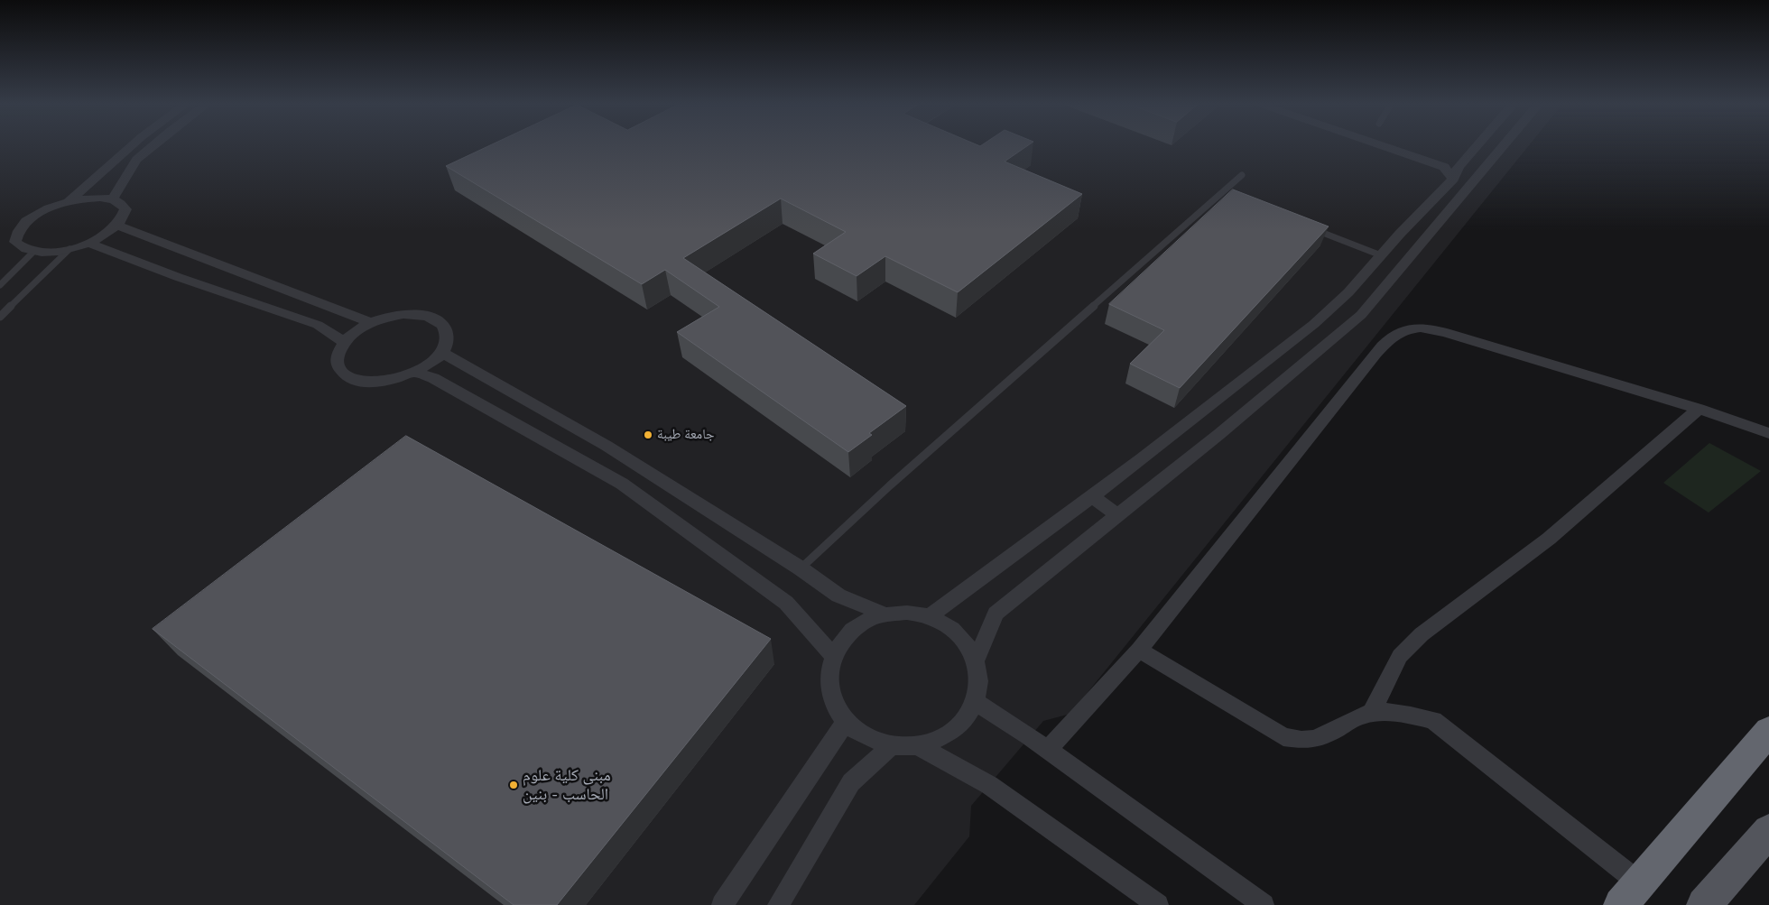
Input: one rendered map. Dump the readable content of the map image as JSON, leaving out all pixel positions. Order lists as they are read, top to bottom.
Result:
{
  "places": ["جامعة طيبة", "مبنى كلية علوم الحاسب - بنين"]
}
